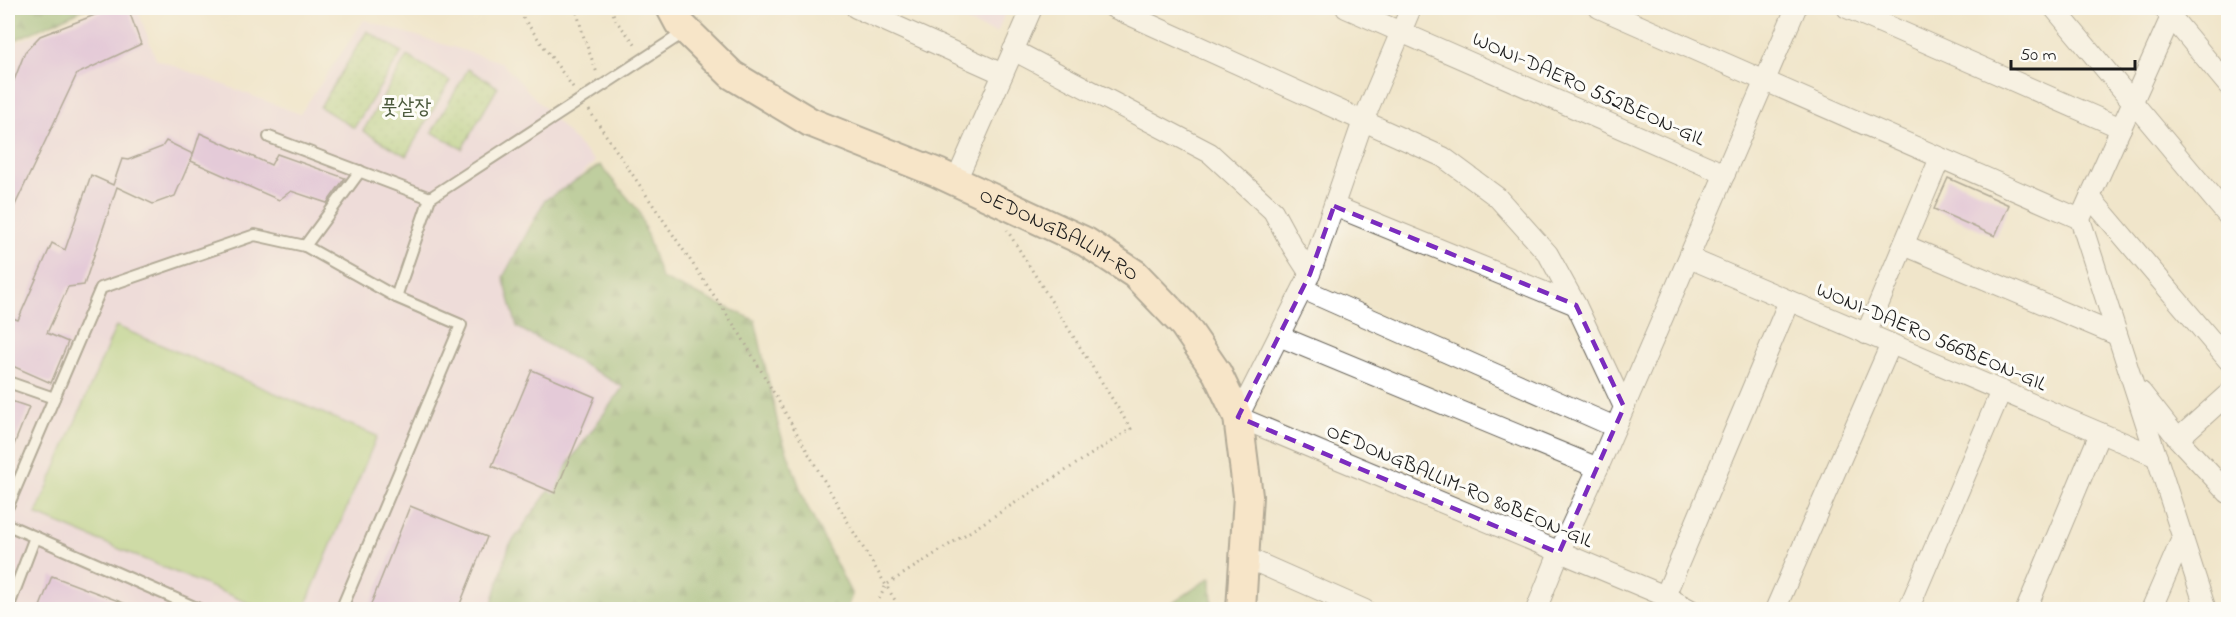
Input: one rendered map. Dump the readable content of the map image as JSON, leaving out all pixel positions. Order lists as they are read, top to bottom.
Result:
{
  "streets": {
    "main road": ["OEDONGBALLIM-RO"],
    "street": ["WONI-DAERO 552BEON-GIL", "WONI-DAERO 566BEON-GIL", "OEDONGBALLIM-RO 80BEON-GIL"]
  },
  "crossings": [
    ["OEDONGBALLIM-RO", "OEDONGBALLIM-RO 80BEON-GIL"]
  ],
  "parks": ["풋살장"],
  "scale_bar": "50 m"
}
